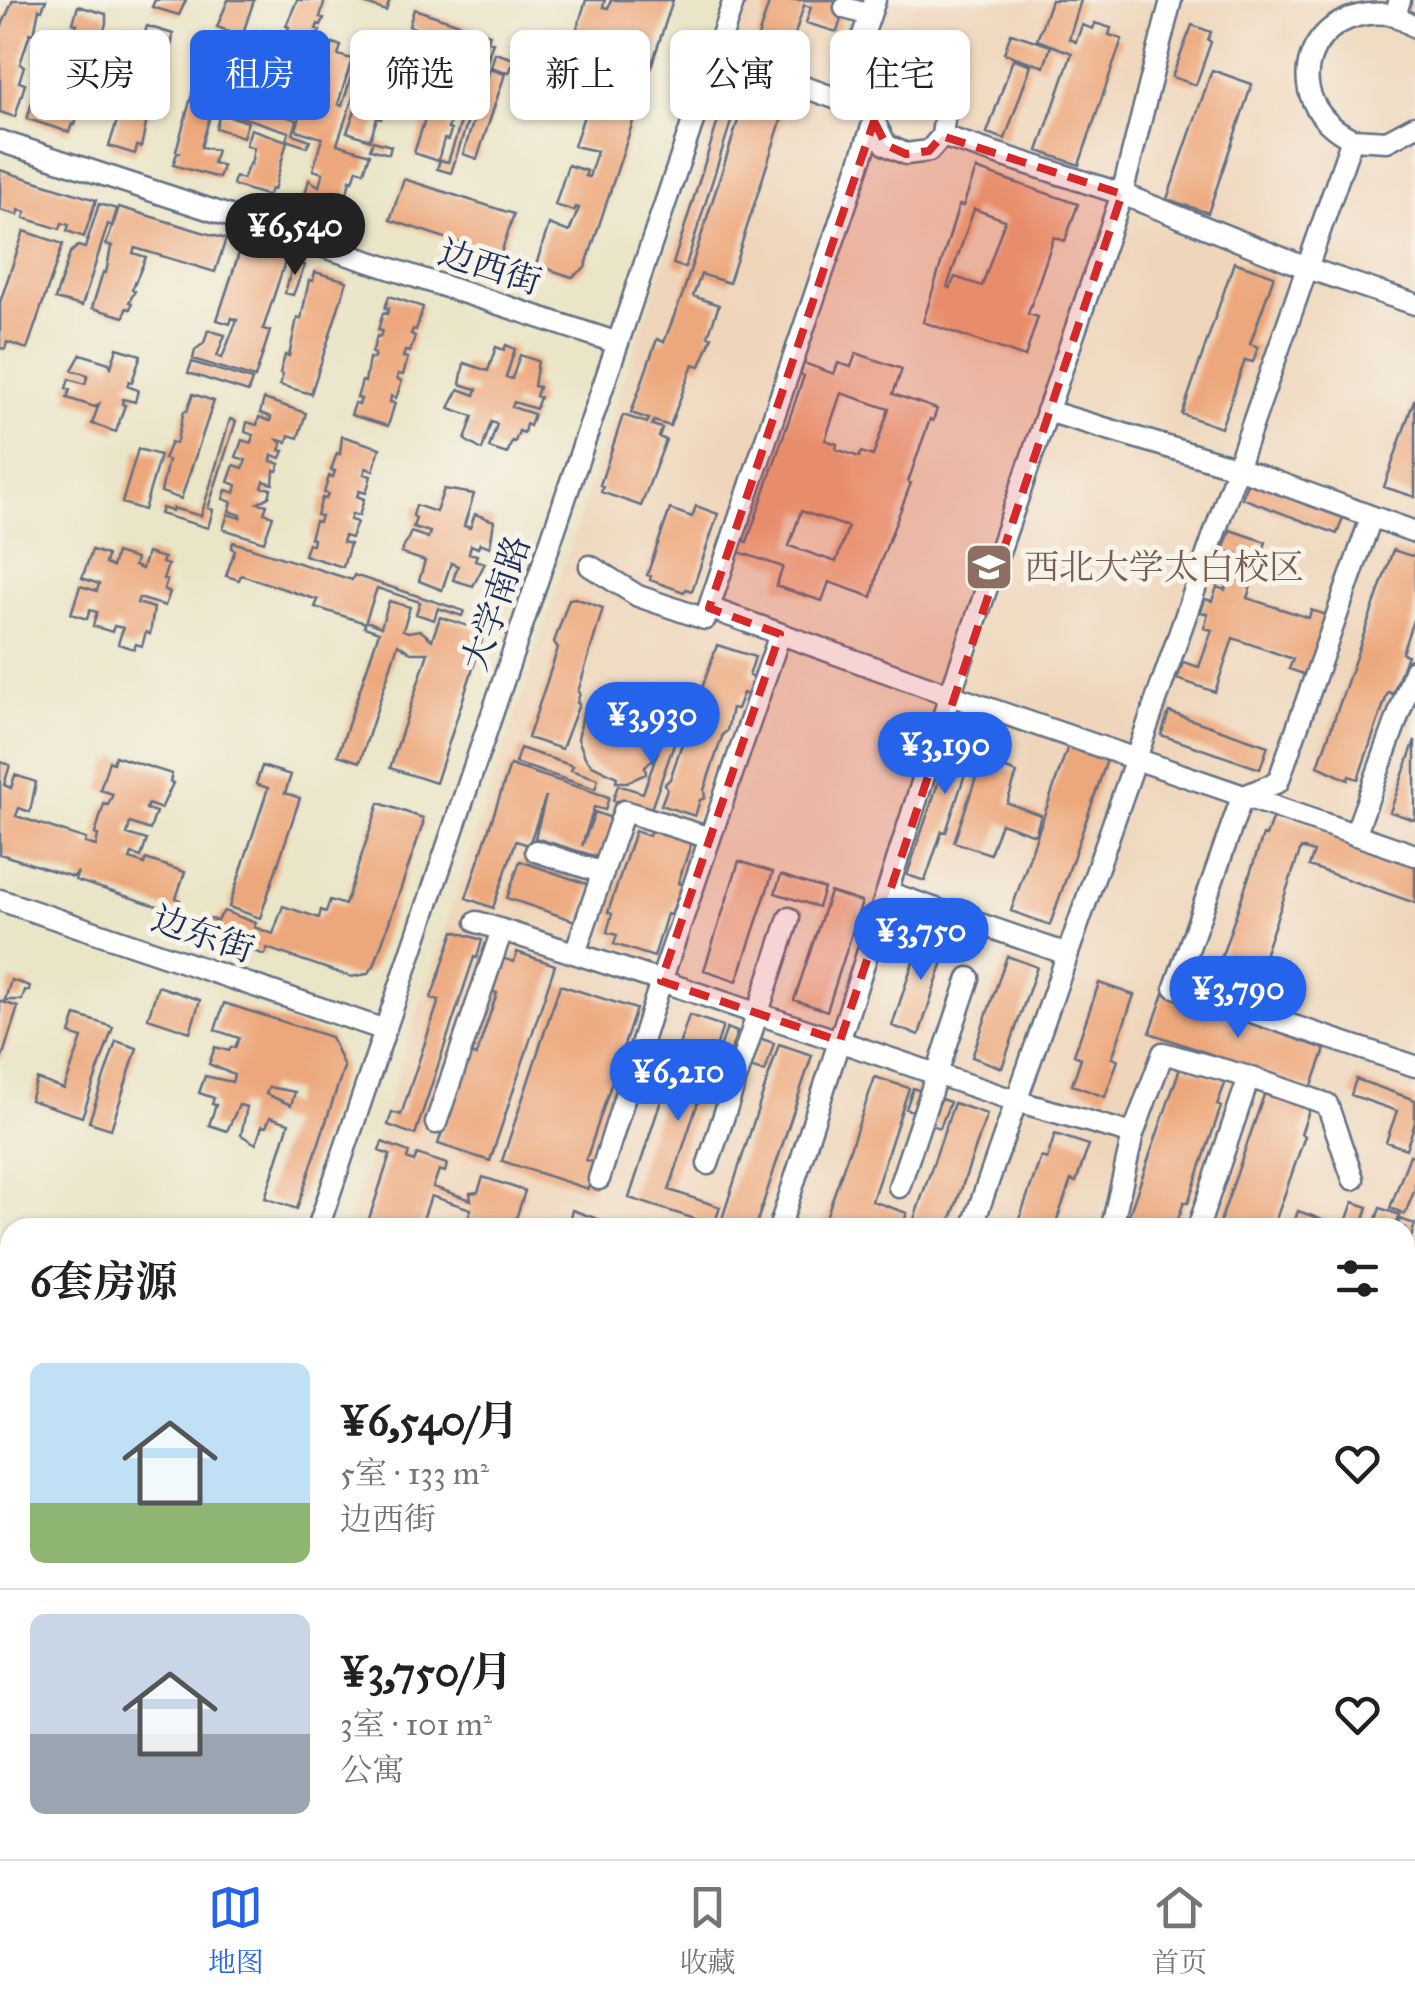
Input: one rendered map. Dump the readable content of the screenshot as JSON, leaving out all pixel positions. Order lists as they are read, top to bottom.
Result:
{
  "streets": {
    "street": ["边西街", "大学南路", "边东街"]
  },
  "crossings": [
    ["边西街", "大学南路"],
    ["大学南路", "边东街"]
  ],
  "places": {
    "school or university": ["西北大学太白校区"]
  },
  "page": {
    "chip": [
      "买房",
      "租房",
      "筛选",
      "新上",
      "公寓",
      "住宅"
    ],
    "price": [
      "¥6,540",
      "¥3,930",
      "¥3,190",
      "¥3,750",
      "¥3,790",
      "¥6,210"
    ],
    "heading": "6套房源",
    "list": [
      {
        "name": "¥6,540/月",
        "note": "5室 · 133 m² · 边西街"
      },
      {
        "name": "¥3,750/月",
        "note": "3室 · 101 m² · 公寓"
      }
    ],
    "tabs": ["地图", "收藏", "首页"]
  }
}
